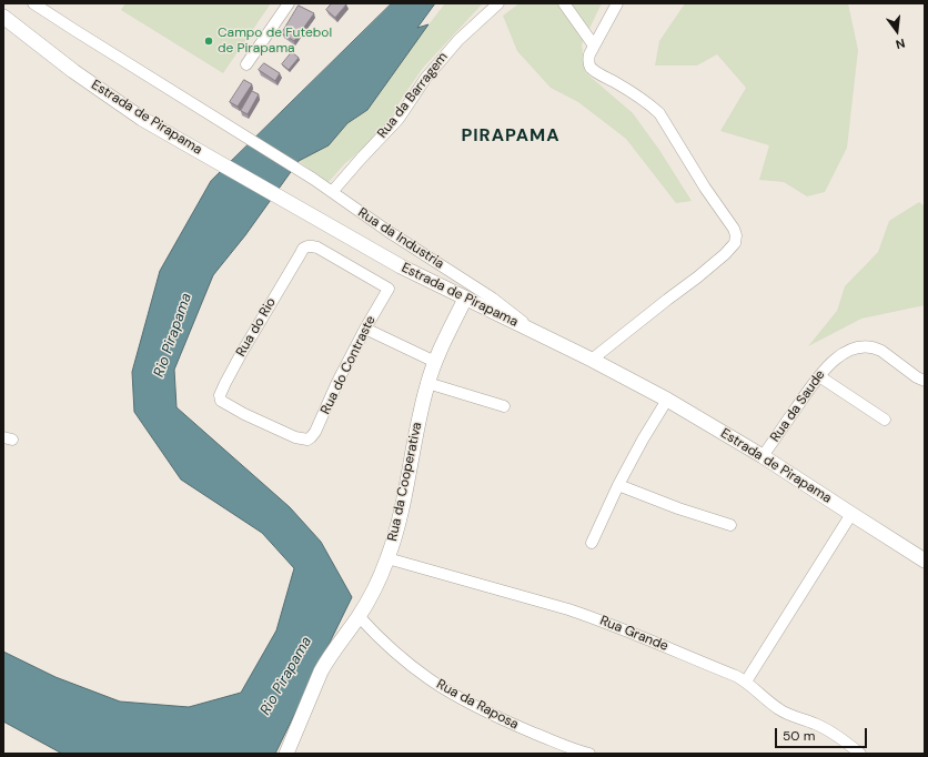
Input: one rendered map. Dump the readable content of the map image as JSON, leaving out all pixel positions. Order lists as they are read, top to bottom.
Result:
{
  "streets": {
    "street": [
      "Rua da Barragem",
      "Estrada de Pirapama",
      "Rua da Industria",
      "Rua do Rio",
      "Rua do Contraste",
      "Rua da Saude",
      "Rua da Cooperativa",
      "Rua Grande",
      "Rua da Raposa"
    ]
  },
  "crossings": [
    ["Rua da Barragem", "Rua da Industria"],
    ["Estrada de Pirapama", "Rua da Industria"],
    ["Estrada de Pirapama", "Rua da Saude"],
    ["Estrada de Pirapama", "Rua da Cooperativa"],
    ["Rua da Industria", "Rua da Cooperativa"],
    ["Rua do Rio", "Rua do Contraste"],
    ["Rua da Cooperativa", "Rua Grande"],
    ["Rua da Cooperativa", "Rua da Raposa"]
  ],
  "districts": ["PIRAPAMA"],
  "water": ["Rio Pirapama"],
  "places": ["Campo de Futebol de Pirapama"],
  "scale_bar": "50 m",
  "north": "bottom"
}
